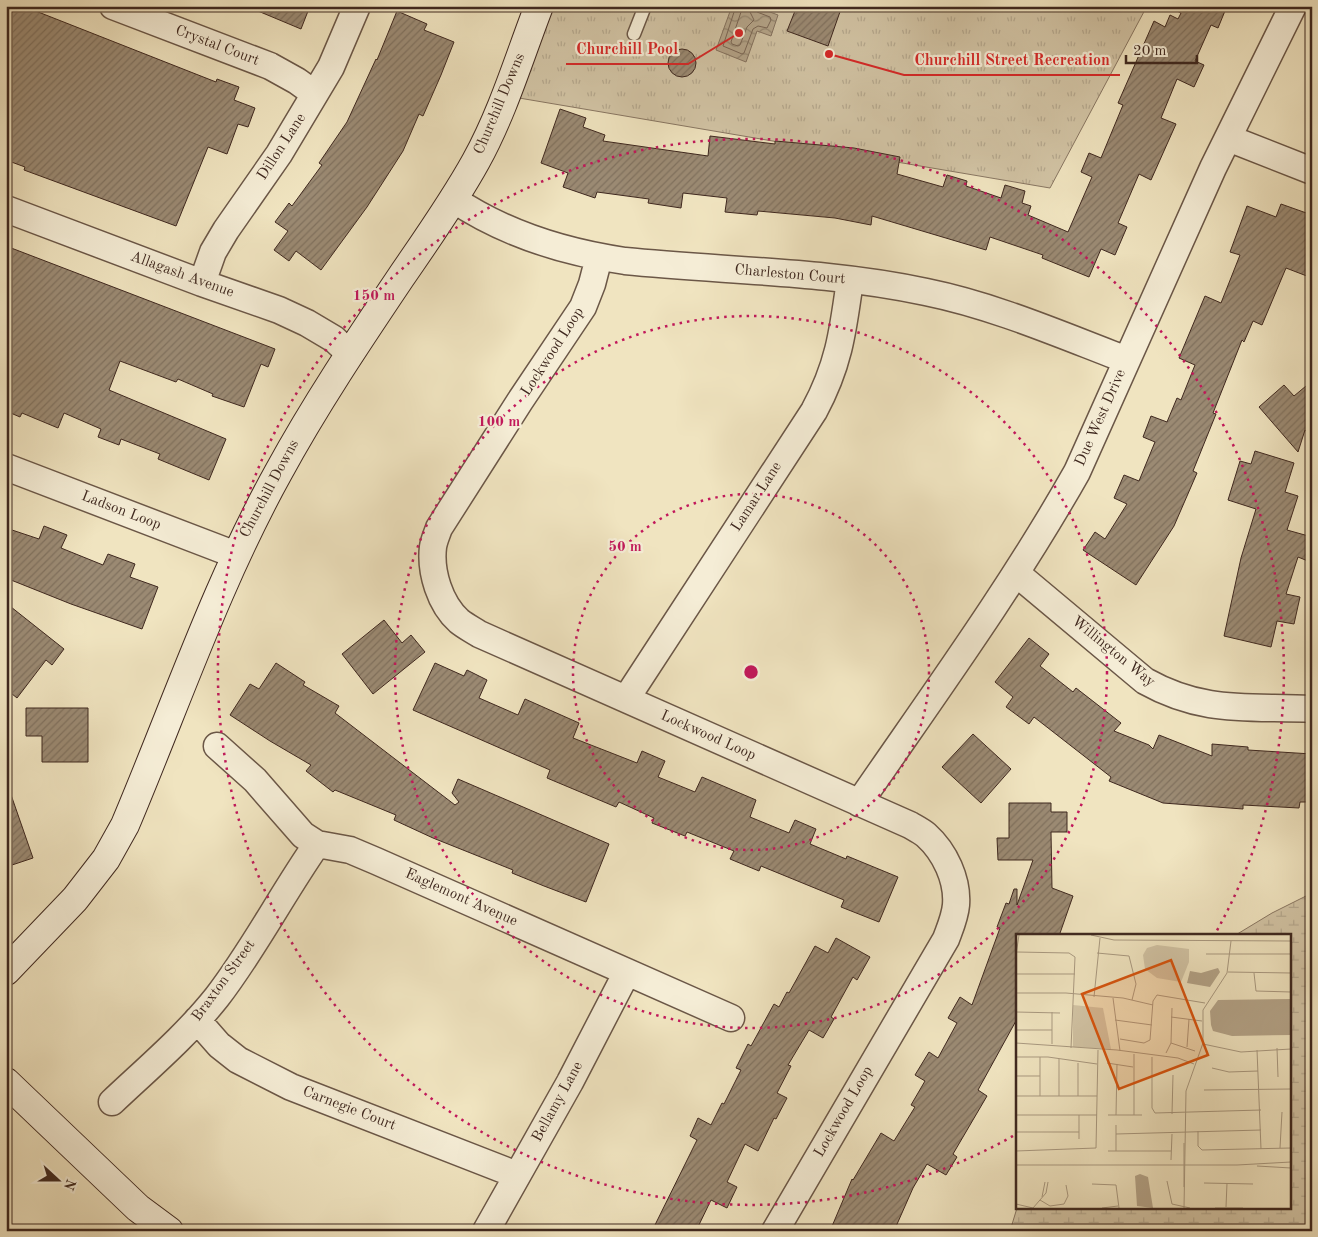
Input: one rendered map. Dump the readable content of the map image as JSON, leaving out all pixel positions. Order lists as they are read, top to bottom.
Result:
{
  "streets": {
    "street": [
      "Crystal Court",
      "Churchill Downs",
      "Dillon Lane",
      "Allagash Avenue",
      "Charleston Court",
      "Lockwood Loop",
      "Due West Drive",
      "Lamar Lane",
      "Ladson Loop",
      "Willington Way",
      "Eaglemont Avenue",
      "Braxton Street",
      "Bellamy Lane",
      "Carnegie Court"
    ]
  },
  "crossings": [
    ["Crystal Court", "Dillon Lane"],
    ["Churchill Downs", "Allagash Avenue"],
    ["Churchill Downs", "Charleston Court"],
    ["Churchill Downs", "Ladson Loop"],
    ["Dillon Lane", "Allagash Avenue"],
    ["Charleston Court", "Lockwood Loop"],
    ["Charleston Court", "Due West Drive"],
    ["Charleston Court", "Lamar Lane"],
    ["Lockwood Loop", "Due West Drive"],
    ["Lockwood Loop", "Lamar Lane"],
    ["Due West Drive", "Willington Way"],
    ["Eaglemont Avenue", "Braxton Street"],
    ["Eaglemont Avenue", "Bellamy Lane"],
    ["Braxton Street", "Carnegie Court"],
    ["Bellamy Lane", "Carnegie Court"]
  ],
  "places": ["Churchill Pool", "Churchill Street Recreation"],
  "scale_bar": "20 m",
  "north": "right",
  "rings": ["150 m", "100 m", "50 m"]
}
